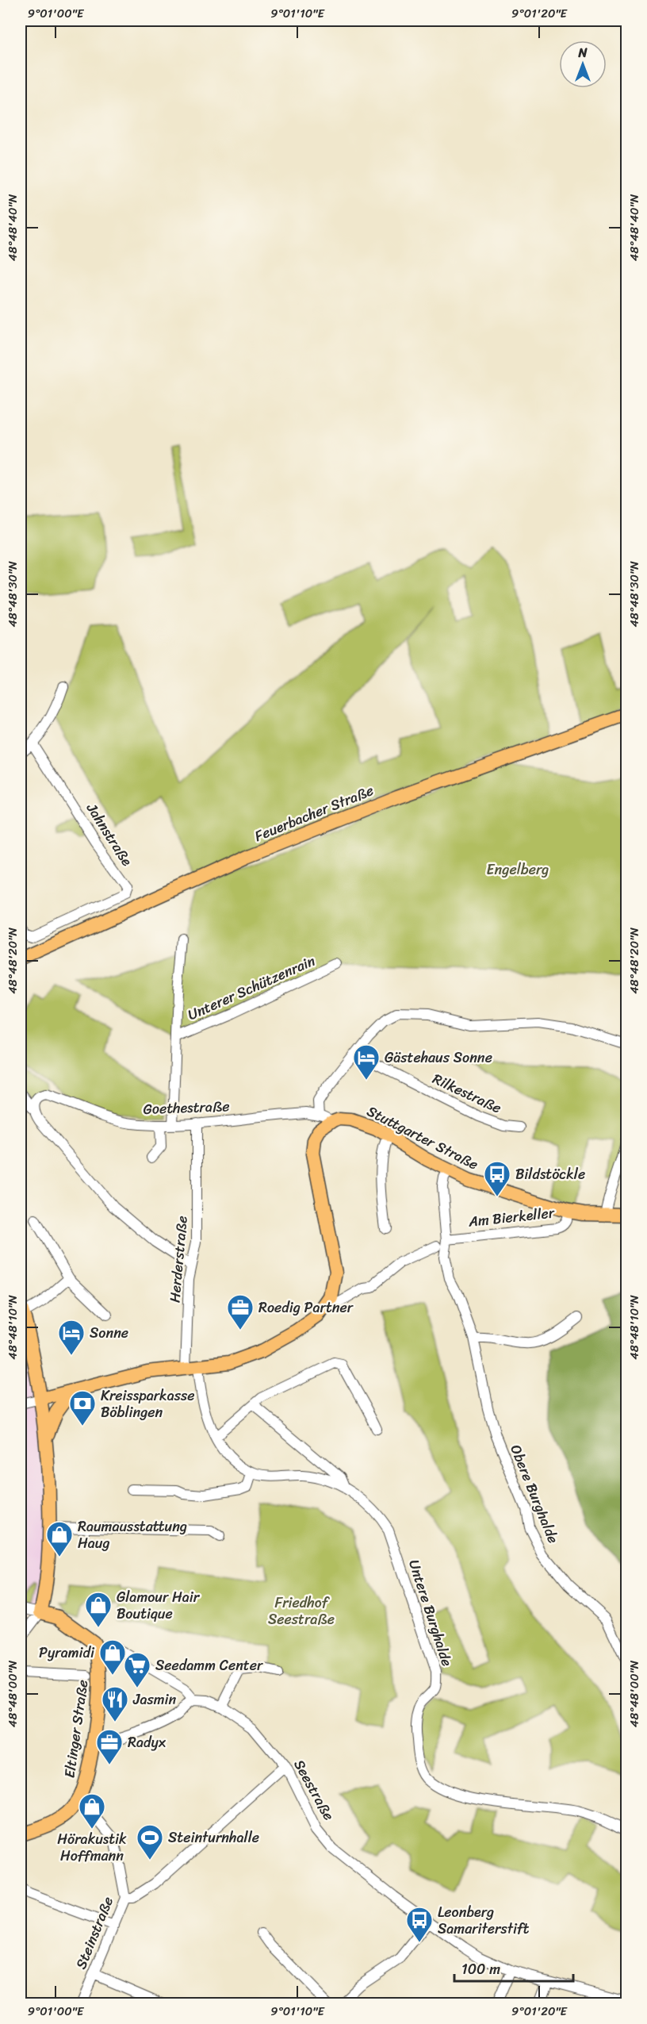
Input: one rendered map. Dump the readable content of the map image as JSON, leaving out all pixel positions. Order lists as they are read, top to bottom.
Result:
{
  "streets": {
    "main road": ["Feuerbacher Straße", "Stuttgarter Straße", "Eltinger Straße"],
    "street": [
      "Jahnstraße",
      "Unterer Schützenrain",
      "Rilkestraße",
      "Goethestraße",
      "Am Bierkeller",
      "Herderstraße",
      "Obere Burghalde",
      "Untere Burghalde",
      "Seestraße",
      "Steinstraße"
    ]
  },
  "crossings": [
    ["Unterer Schützenrain", "Goethestraße"],
    ["Goethestraße", "Stuttgarter Straße"],
    ["Goethestraße", "Herderstraße"],
    ["Stuttgarter Straße", "Am Bierkeller"],
    ["Stuttgarter Straße", "Obere Burghalde"],
    ["Am Bierkeller", "Obere Burghalde"],
    ["Eltinger Straße", "Seestraße"],
    ["Eltinger Straße", "Steinstraße"]
  ],
  "parks": ["Engelberg", "Friedhof Seestraße"],
  "places": {
    "hotel": ["Gästehaus Sonne", "Sonne"],
    "bus stop": ["Bildstöckle", "Leonberg Samariterstift"],
    "office": ["Roedig Partner", "Radyx"],
    "bank": ["Kreissparkasse Böblingen"],
    "shop": [
      "Raumausstattung Haug",
      "Glamour Hair Boutique",
      "Pyramidi",
      "Hörakustik Hoffmann"
    ],
    "supermarket": ["Seedamm Center"],
    "restaurant": ["Jasmin"],
    "sports": ["Steinturnhalle"]
  },
  "scale_bar": "100 m",
  "north": "top",
  "coordinates": [
    "9°01'00\"E",
    "9°01'10\"E",
    "9°01'20\"E",
    "48°48'40\"N",
    "48°48'30\"N",
    "48°48'20\"N",
    "48°48'10\"N",
    "48°48'00\"N"
  ]
}
